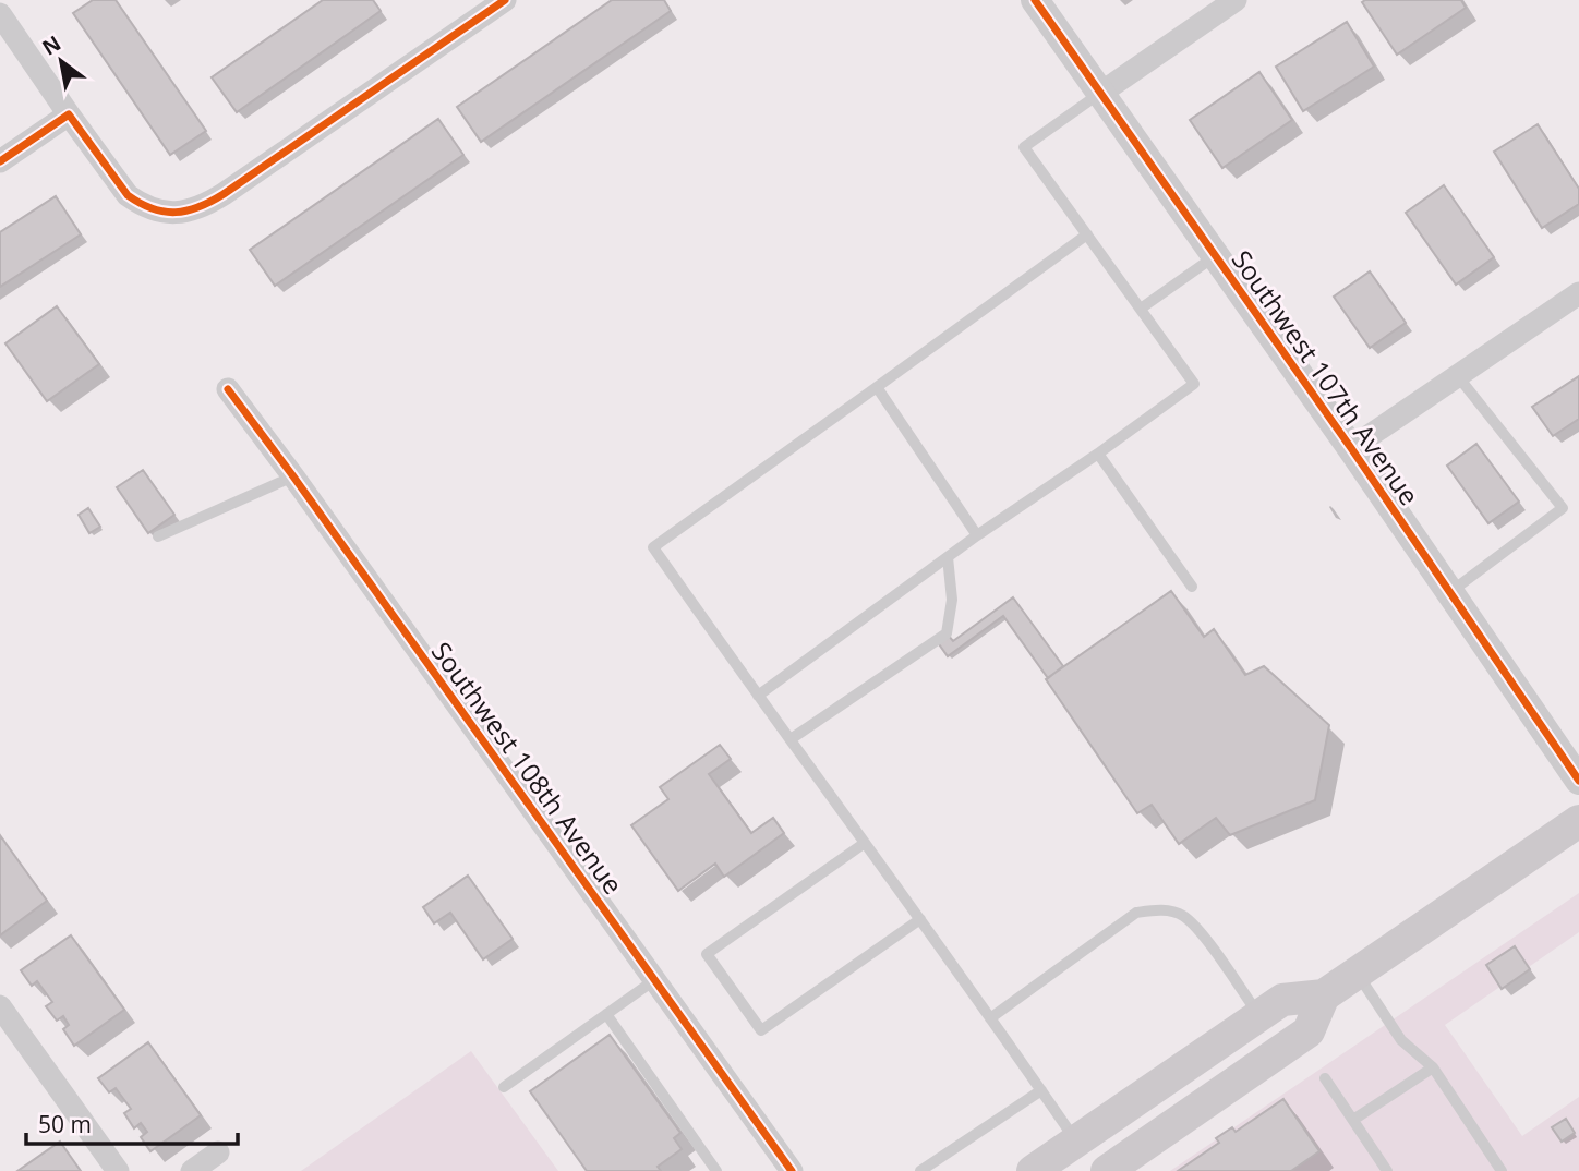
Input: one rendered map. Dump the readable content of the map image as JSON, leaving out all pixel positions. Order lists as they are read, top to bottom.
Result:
{
  "streets": {
    "street": ["Southwest 107th Avenue", "Southwest 108th Avenue"]
  },
  "scale_bar": "50 m",
  "north": "top left"
}
